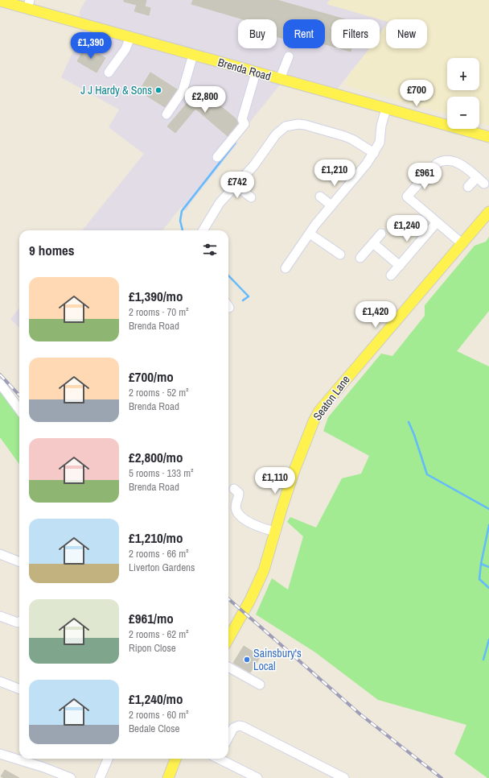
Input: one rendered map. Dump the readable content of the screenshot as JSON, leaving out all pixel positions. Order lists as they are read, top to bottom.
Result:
{
  "streets": {
    "main road": ["Brenda Road", "Seaton Lane"]
  },
  "places": ["J J Hardy & Sons", "Sainsbury's Local"],
  "page": {
    "chip": [
      "Buy",
      "Rent",
      "Filters",
      "New"
    ],
    "price": [
      "£1,390",
      "£700",
      "£2,800",
      "£1,210",
      "£961",
      "£742",
      "£1,240",
      "£1,420",
      "£1,110"
    ],
    "map_buttons": ["+", "−"],
    "heading": "9 homes",
    "list": [
      {
        "name": "£1,390/mo",
        "note": "2 rooms · 70 m² · Brenda Road"
      },
      {
        "name": "£700/mo",
        "note": "2 rooms · 52 m² · Brenda Road"
      },
      {
        "name": "£2,800/mo",
        "note": "5 rooms · 133 m² · Brenda Road"
      },
      {
        "name": "£1,210/mo",
        "note": "2 rooms · 66 m² · Liverton Gardens"
      },
      {
        "name": "£961/mo",
        "note": "2 rooms · 62 m² · Ripon Close"
      },
      {
        "name": "£1,240/mo",
        "note": "2 rooms · 60 m² · Bedale Close"
      }
    ]
  }
}
